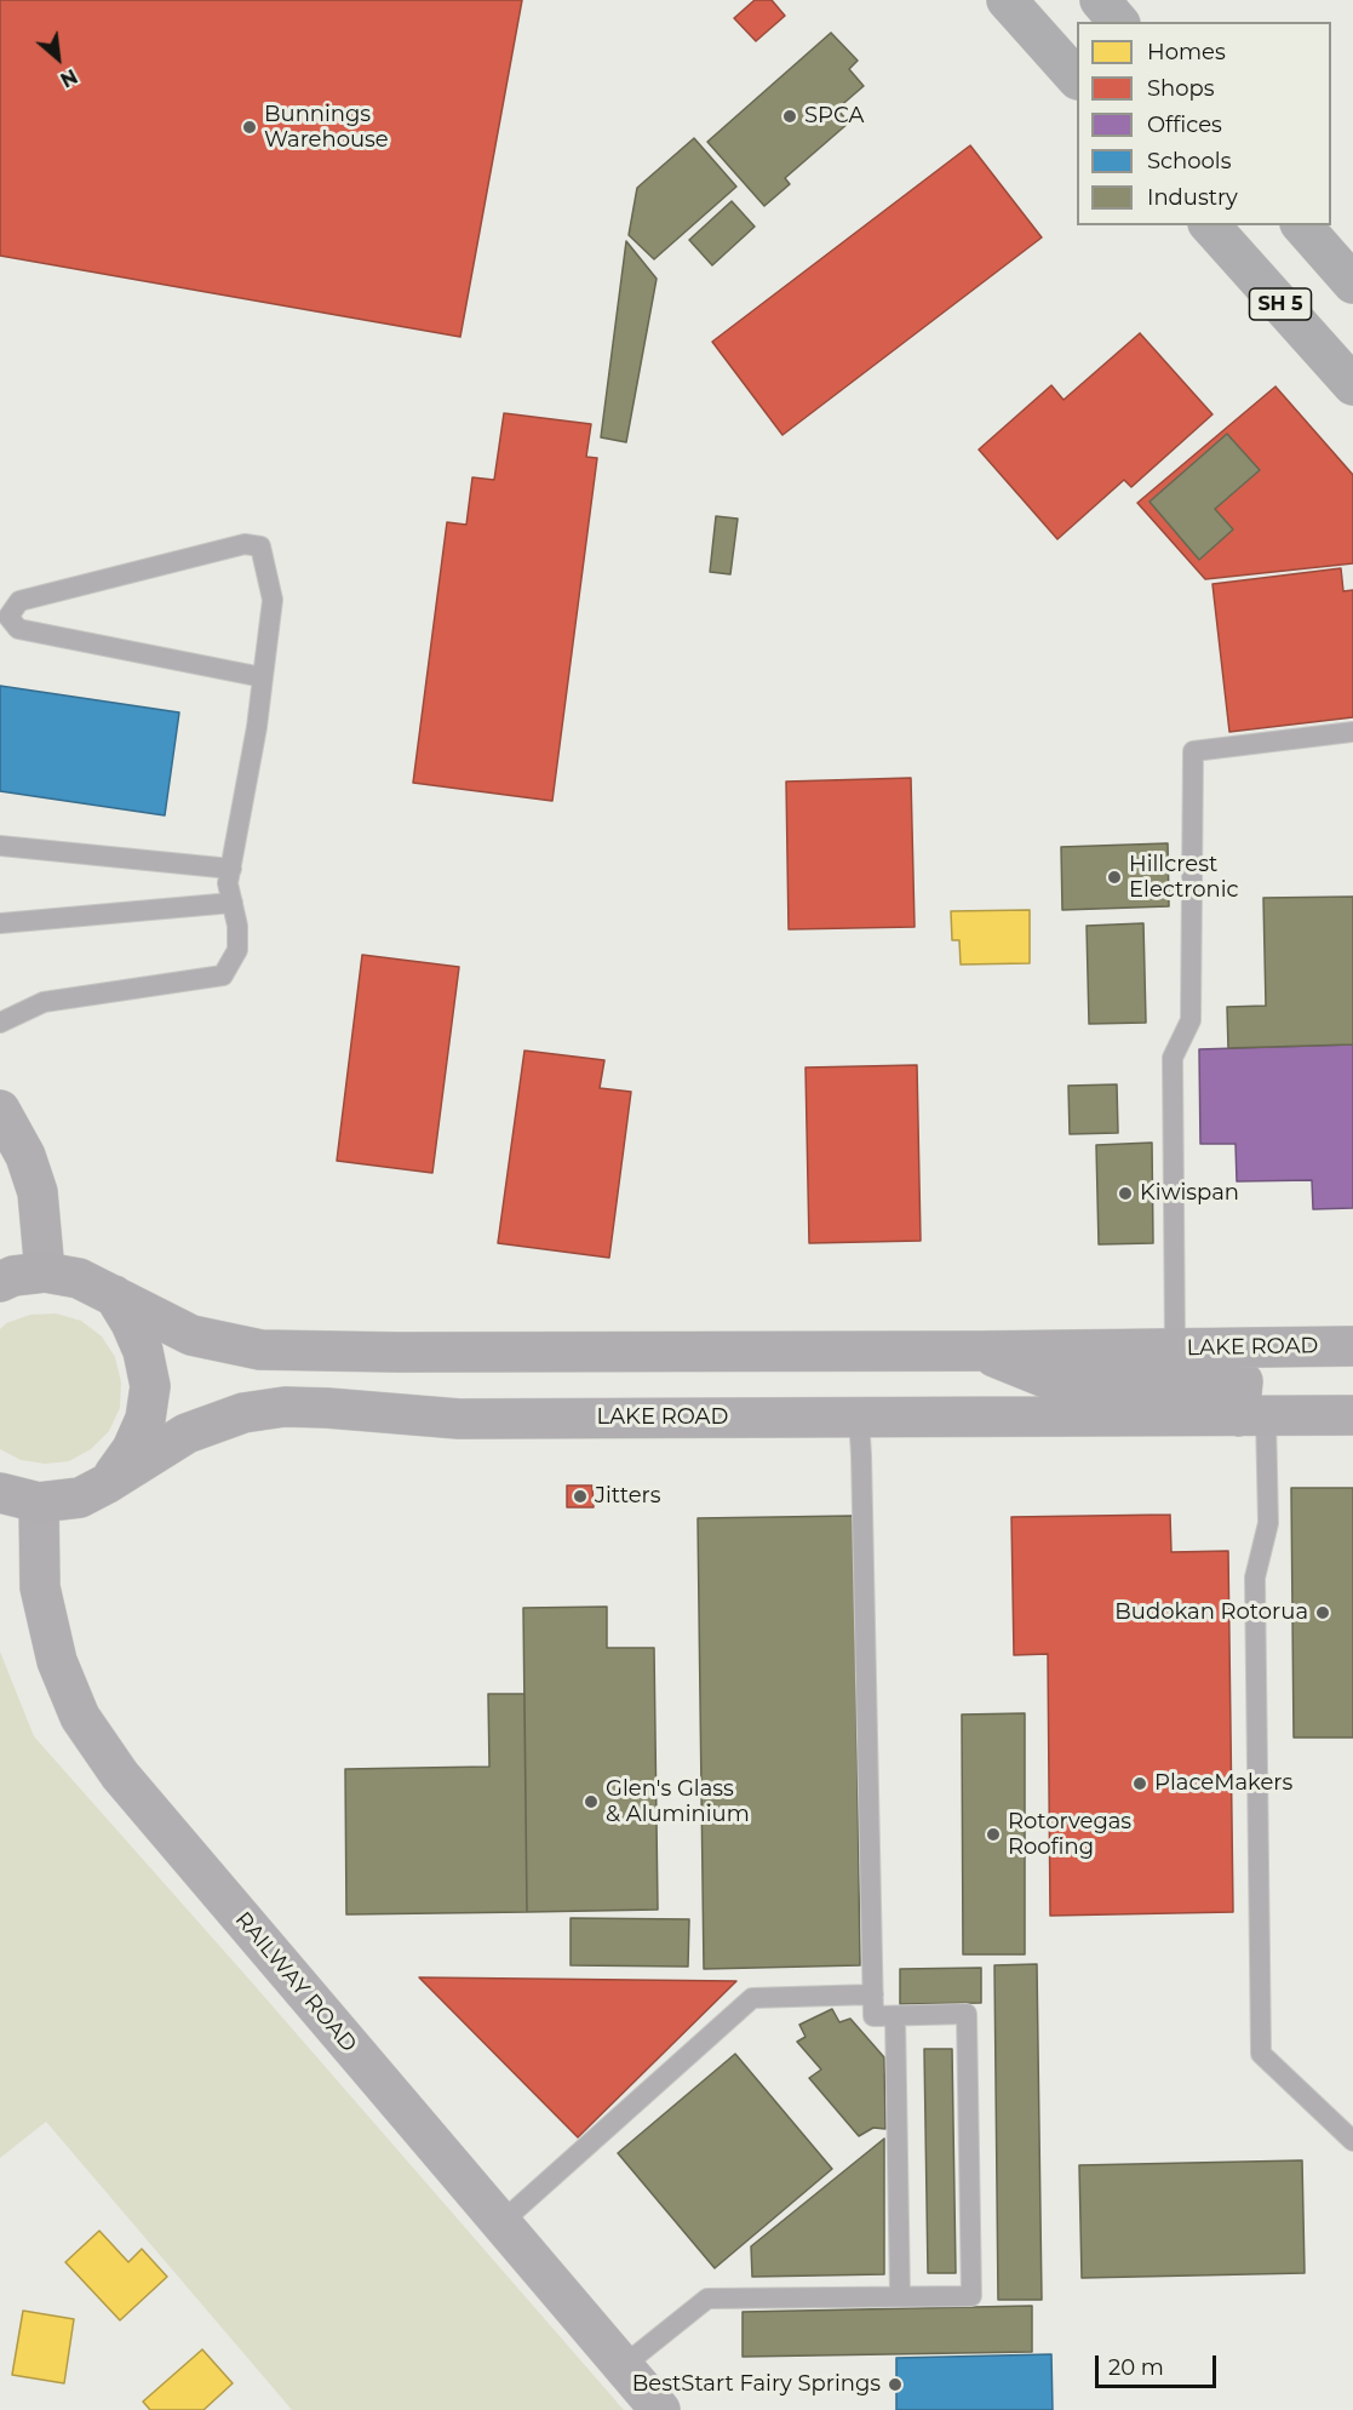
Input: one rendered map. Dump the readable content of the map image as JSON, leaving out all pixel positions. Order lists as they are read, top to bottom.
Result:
{
  "streets": {
    "highway": ["SH 5"],
    "main road": ["LAKE ROAD"],
    "street": ["RAILWAY ROAD"]
  },
  "crossings": [
    ["LAKE ROAD", "RAILWAY ROAD"]
  ],
  "places": [
    "SPCA",
    "Bunnings Warehouse",
    "Hillcrest Electronic",
    "Kiwispan",
    "Jitters",
    "Budokan Rotorua",
    "PlaceMakers",
    "Glen's Glass & Aluminium",
    "Rotorvegas Roofing",
    "BestStart Fairy Springs"
  ],
  "legend": [
    "Homes",
    "Shops",
    "Offices",
    "Schools",
    "Industry"
  ],
  "scale_bar": "20 m",
  "north": "bottom right"
}
